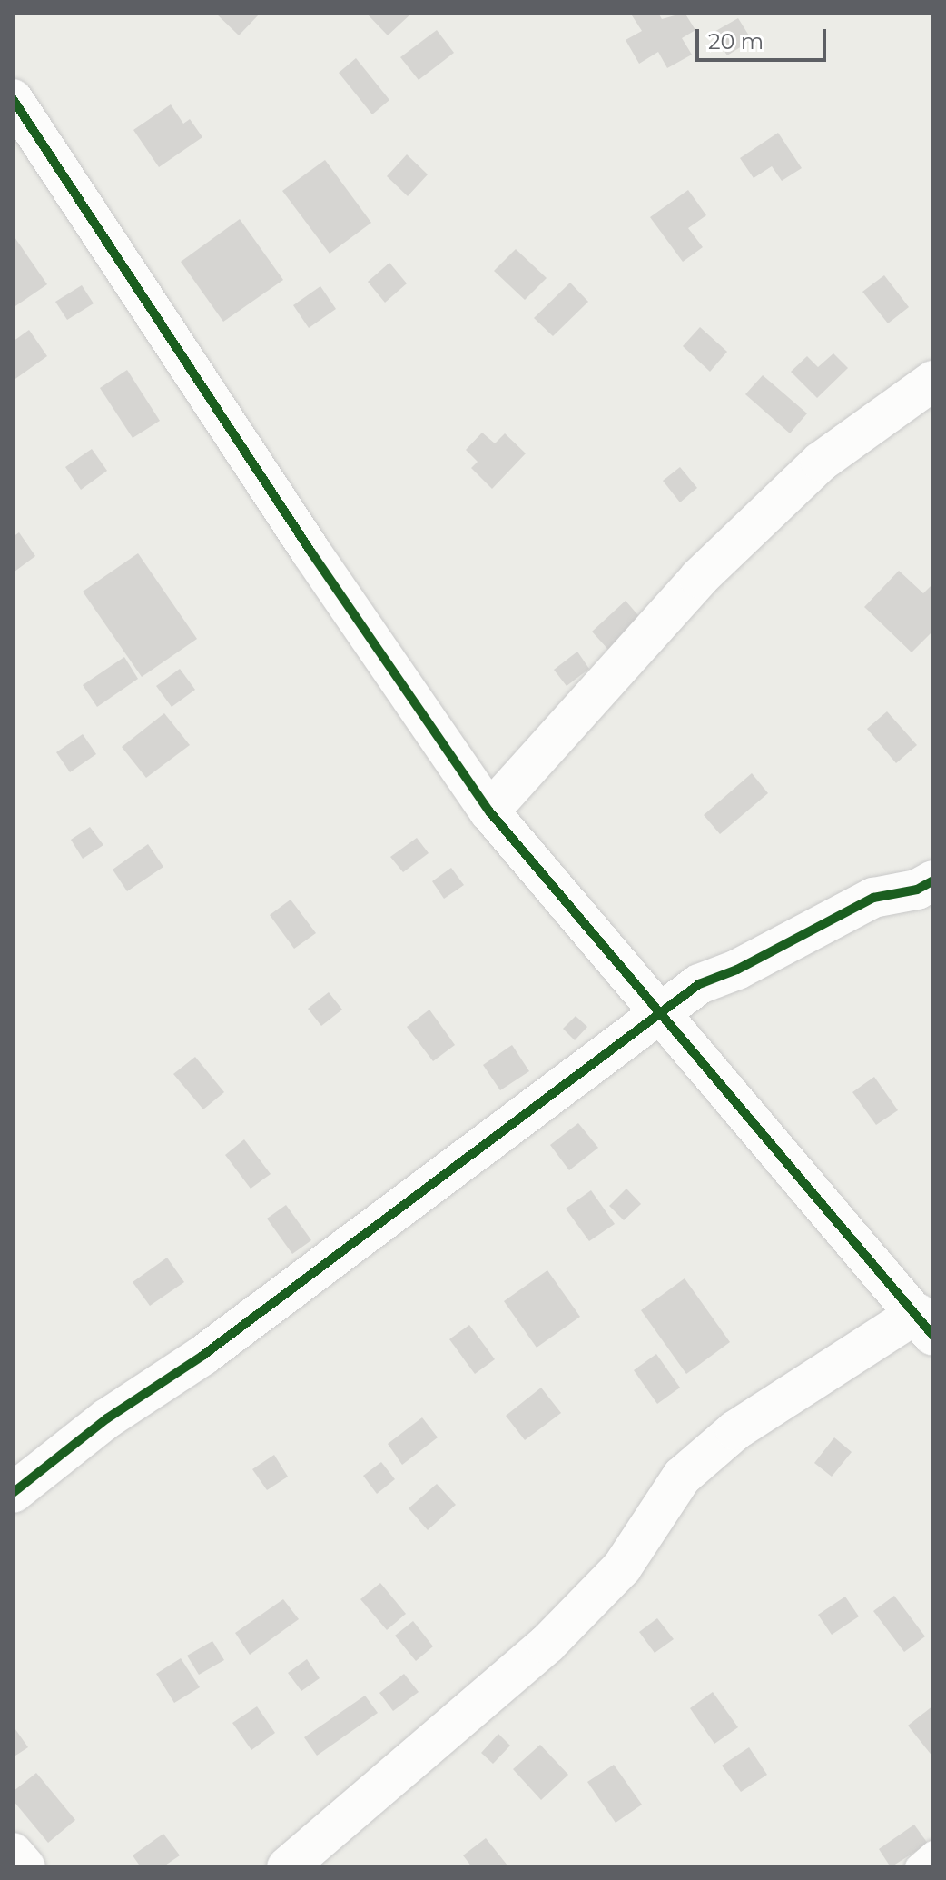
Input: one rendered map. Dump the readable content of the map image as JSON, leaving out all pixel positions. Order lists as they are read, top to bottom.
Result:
{
  "scale_bar": "20 m"
}
